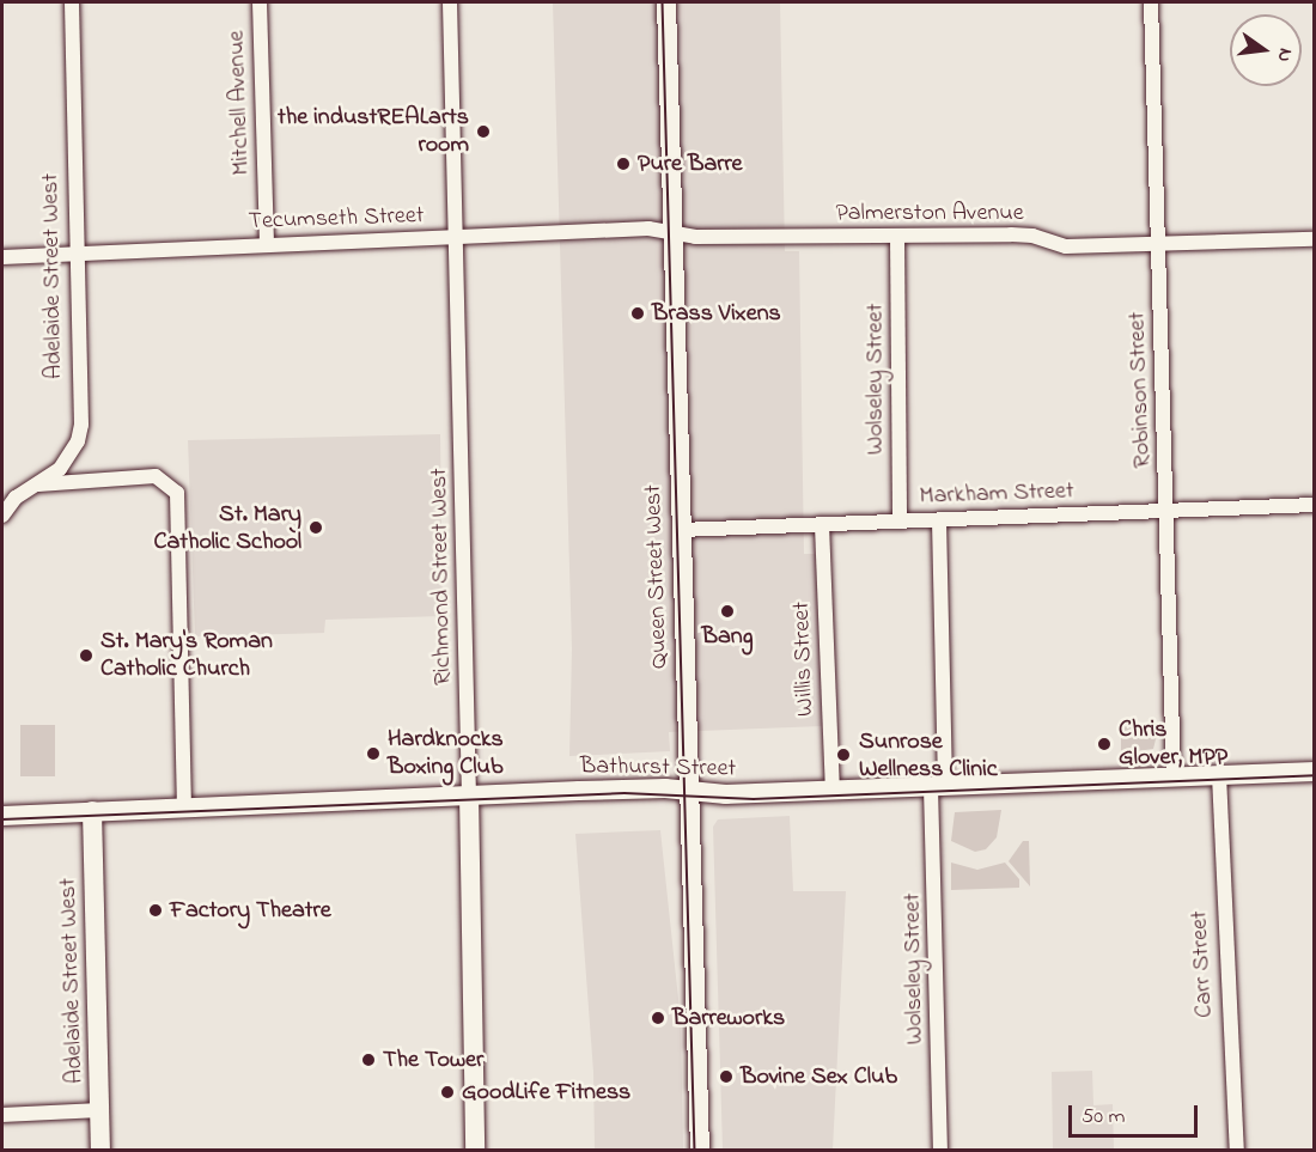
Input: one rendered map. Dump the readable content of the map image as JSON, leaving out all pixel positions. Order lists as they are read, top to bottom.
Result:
{
  "streets": {
    "main road": [
      "Adelaide Street West",
      "Richmond Street West",
      "Queen Street West",
      "Bathurst Street"
    ],
    "street": [
      "Mitchell Avenue",
      "Palmerston Avenue",
      "Tecumseth Street",
      "Wolseley Street",
      "Robinson Street",
      "Markham Street",
      "Willis Street",
      "Carr Street"
    ]
  },
  "crossings": [
    ["Mitchell Avenue", "Tecumseth Street"],
    ["Palmerston Avenue", "Tecumseth Street"],
    ["Palmerston Avenue", "Wolseley Street"],
    ["Palmerston Avenue", "Robinson Street"],
    ["Palmerston Avenue", "Queen Street West"],
    ["Tecumseth Street", "Adelaide Street West"],
    ["Tecumseth Street", "Richmond Street West"],
    ["Tecumseth Street", "Queen Street West"],
    ["Adelaide Street West", "Bathurst Street"],
    ["Wolseley Street", "Markham Street"],
    ["Wolseley Street", "Bathurst Street"],
    ["Robinson Street", "Markham Street"],
    ["Robinson Street", "Bathurst Street"],
    ["Markham Street", "Queen Street West"],
    ["Markham Street", "Willis Street"],
    ["Richmond Street West", "Bathurst Street"],
    ["Queen Street West", "Bathurst Street"],
    ["Willis Street", "Bathurst Street"],
    ["Bathurst Street", "Carr Street"]
  ],
  "places": [
    "the industREALarts room",
    "Pure Barre",
    "Brass Vixens",
    "St. Mary Catholic School",
    "Bang",
    "St. Mary's Roman Catholic Church",
    "Chris Glover, MPP",
    "Hardknocks Boxing Club",
    "Sunrose Wellness Clinic",
    "Factory Theatre",
    "Barreworks",
    "The Tower",
    "Bovine Sex Club",
    "GoodLife Fitness"
  ],
  "scale_bar": "50 m",
  "north": "right"
}
